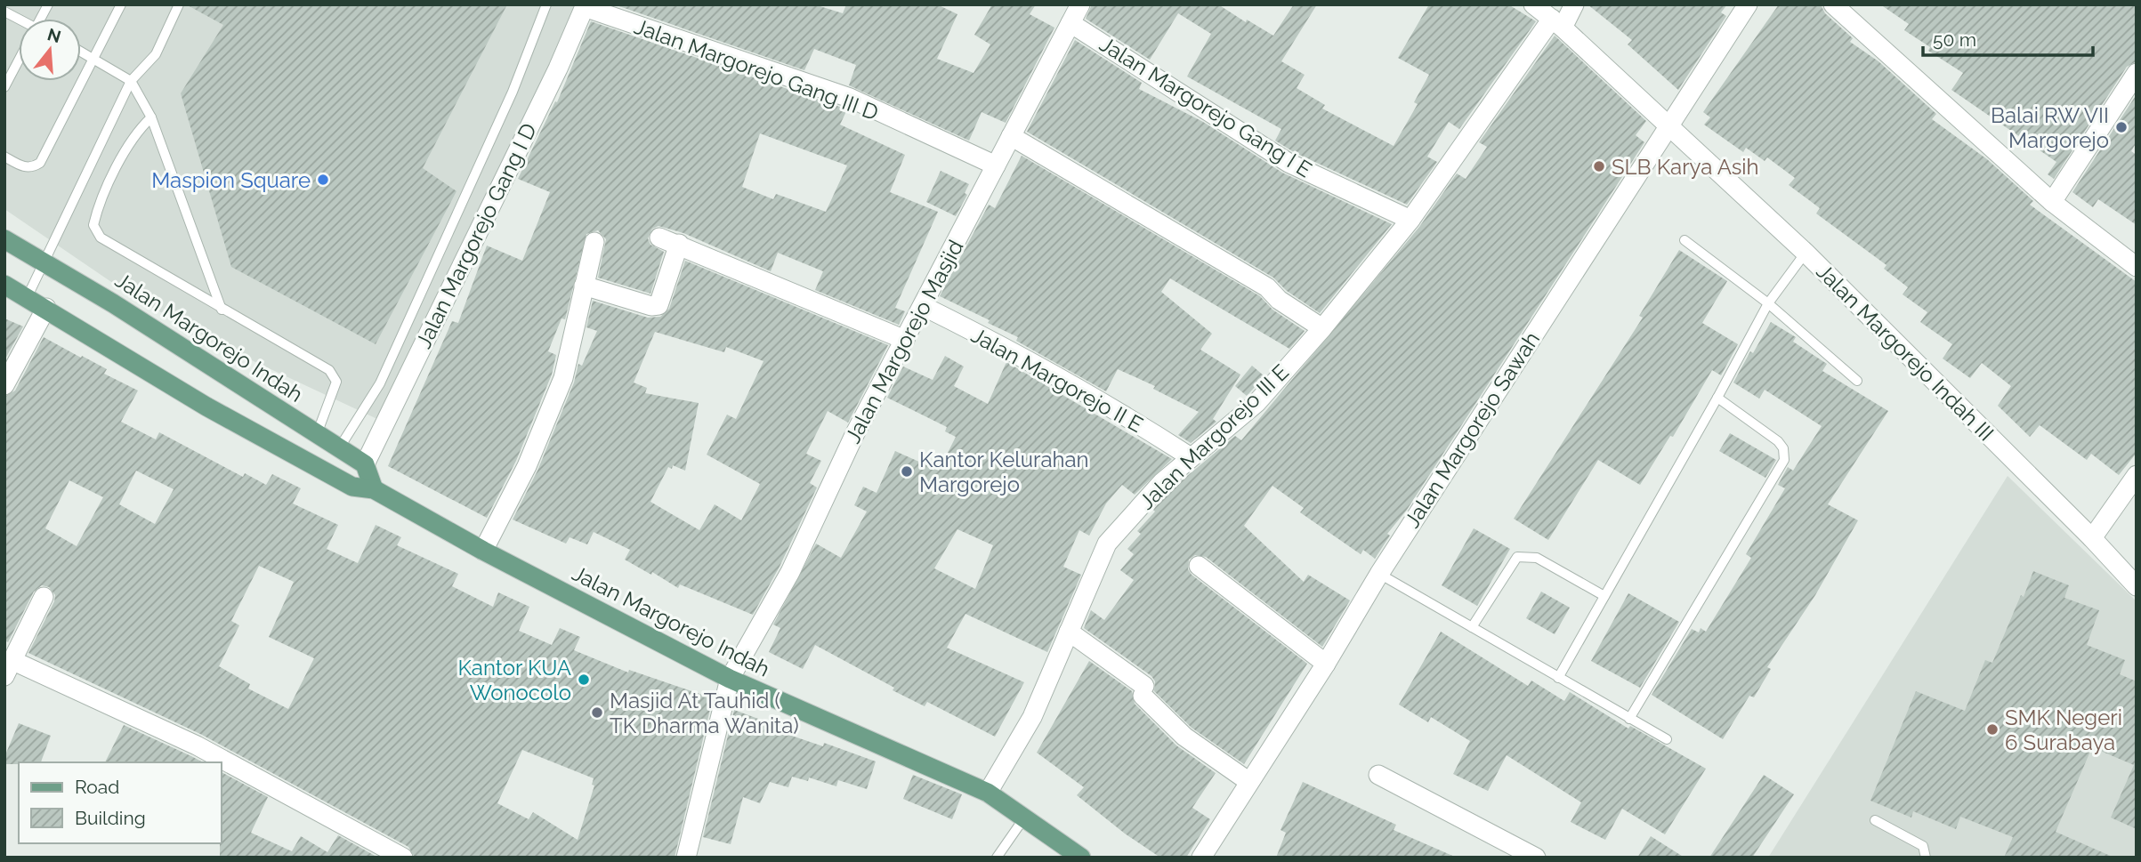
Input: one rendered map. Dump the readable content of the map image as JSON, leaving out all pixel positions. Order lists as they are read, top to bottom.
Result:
{
  "streets": {
    "main road": ["Jalan Margorejo Indah"],
    "street": [
      "Jalan Margorejo Gang III D",
      "Jalan Margorejo Gang I E",
      "Jalan Margorejo Gang I D",
      "Jalan Margorejo Masjid",
      "Jalan Margorejo Indah III",
      "Jalan Margorejo II E",
      "Jalan Margorejo Sawah",
      "Jalan Margorejo III E"
    ]
  },
  "crossings": [
    ["Jalan Margorejo Gang III D", "Jalan Margorejo Gang I D"],
    ["Jalan Margorejo Gang III D", "Jalan Margorejo Masjid"],
    ["Jalan Margorejo Gang I E", "Jalan Margorejo Masjid"],
    ["Jalan Margorejo Gang I E", "Jalan Margorejo III E"],
    ["Jalan Margorejo Gang I D", "Jalan Margorejo Indah"],
    ["Jalan Margorejo Indah", "Jalan Margorejo Masjid"],
    ["Jalan Margorejo Indah", "Jalan Margorejo III E"],
    ["Jalan Margorejo Masjid", "Jalan Margorejo II E"],
    ["Jalan Margorejo Indah III", "Jalan Margorejo Sawah"],
    ["Jalan Margorejo Indah III", "Jalan Margorejo III E"],
    ["Jalan Margorejo II E", "Jalan Margorejo III E"]
  ],
  "places": [
    "Balai RW VII Margorejo",
    "SLB Karya Asih",
    "Maspion Square",
    "Kantor Kelurahan Margorejo",
    "Kantor KUA Wonocolo",
    "Masjid At Tauhid ( TK Dharma Wanita)",
    "SMK Negeri 6 Surabaya"
  ],
  "legend": ["Road", "Building"],
  "scale_bar": "50 m",
  "north": "top"
}
